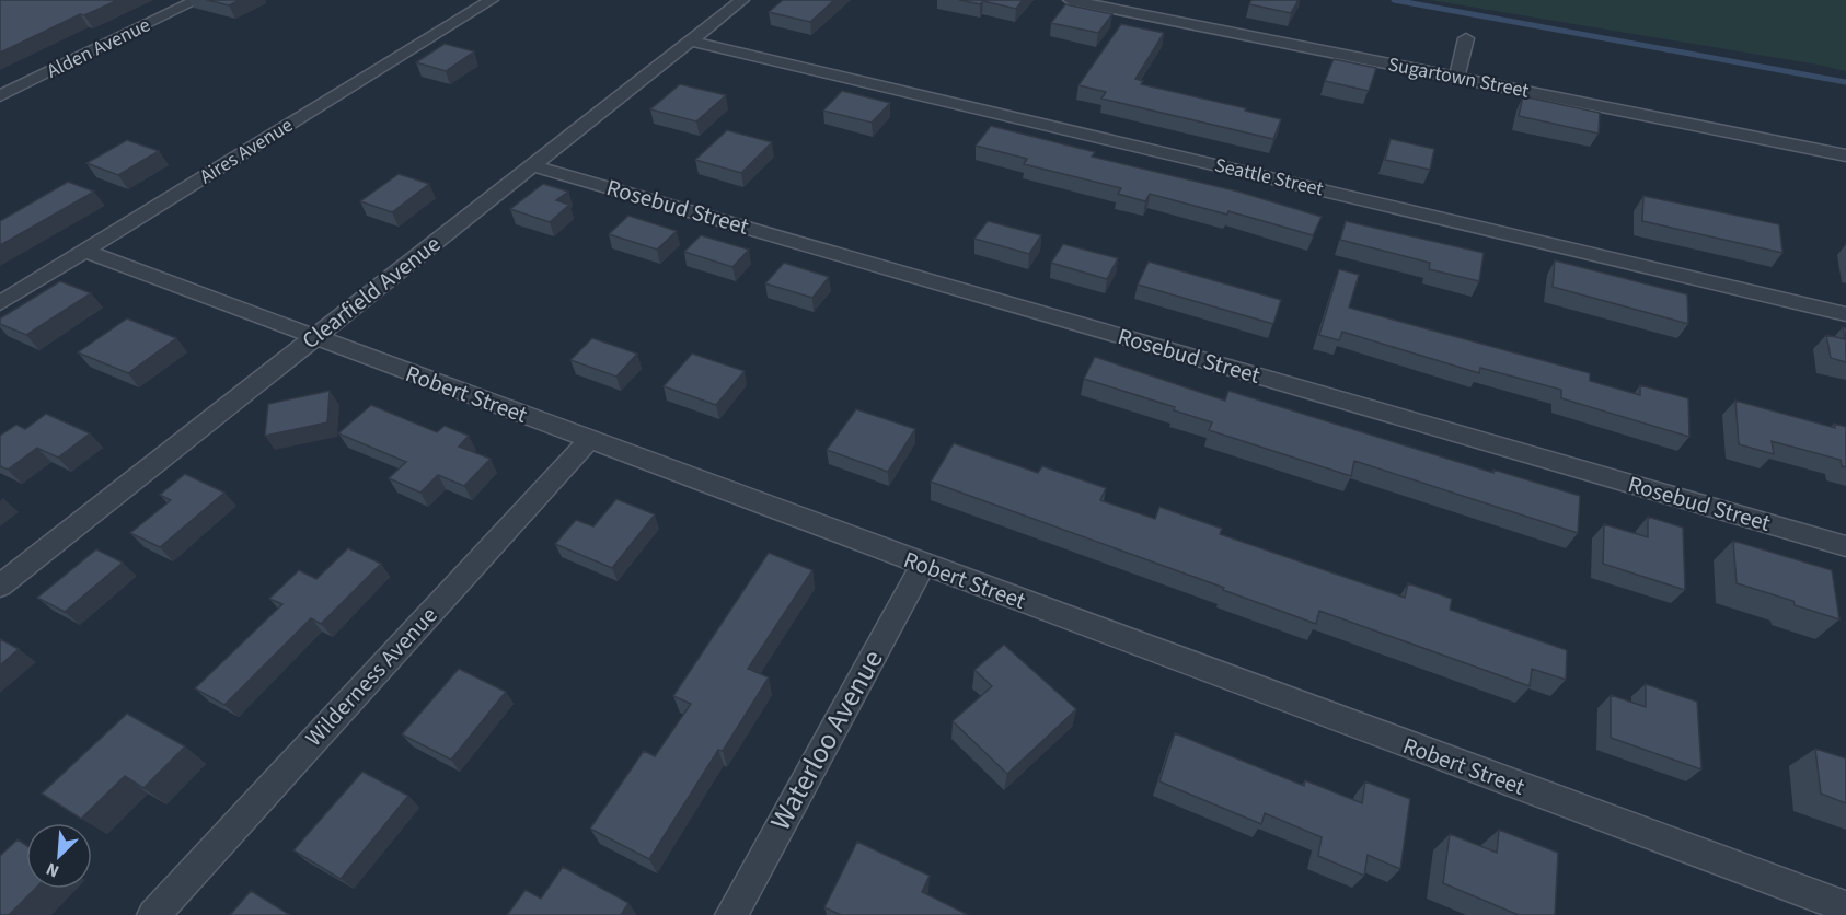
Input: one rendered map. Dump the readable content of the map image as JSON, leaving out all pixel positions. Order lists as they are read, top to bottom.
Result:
{
  "streets": {
    "street": [
      "Alden Avenue",
      "Sugartown Street",
      "Aires Avenue",
      "Seattle Street",
      "Rosebud Street",
      "Clearfield Avenue",
      "Robert Street",
      "Wilderness Avenue",
      "Waterloo Avenue"
    ]
  },
  "crossings": [
    ["Aires Avenue", "Robert Street"],
    ["Seattle Street", "Clearfield Avenue"],
    ["Rosebud Street", "Clearfield Avenue"],
    ["Clearfield Avenue", "Robert Street"],
    ["Robert Street", "Wilderness Avenue"],
    ["Robert Street", "Waterloo Avenue"]
  ],
  "north": "bottom left"
}
